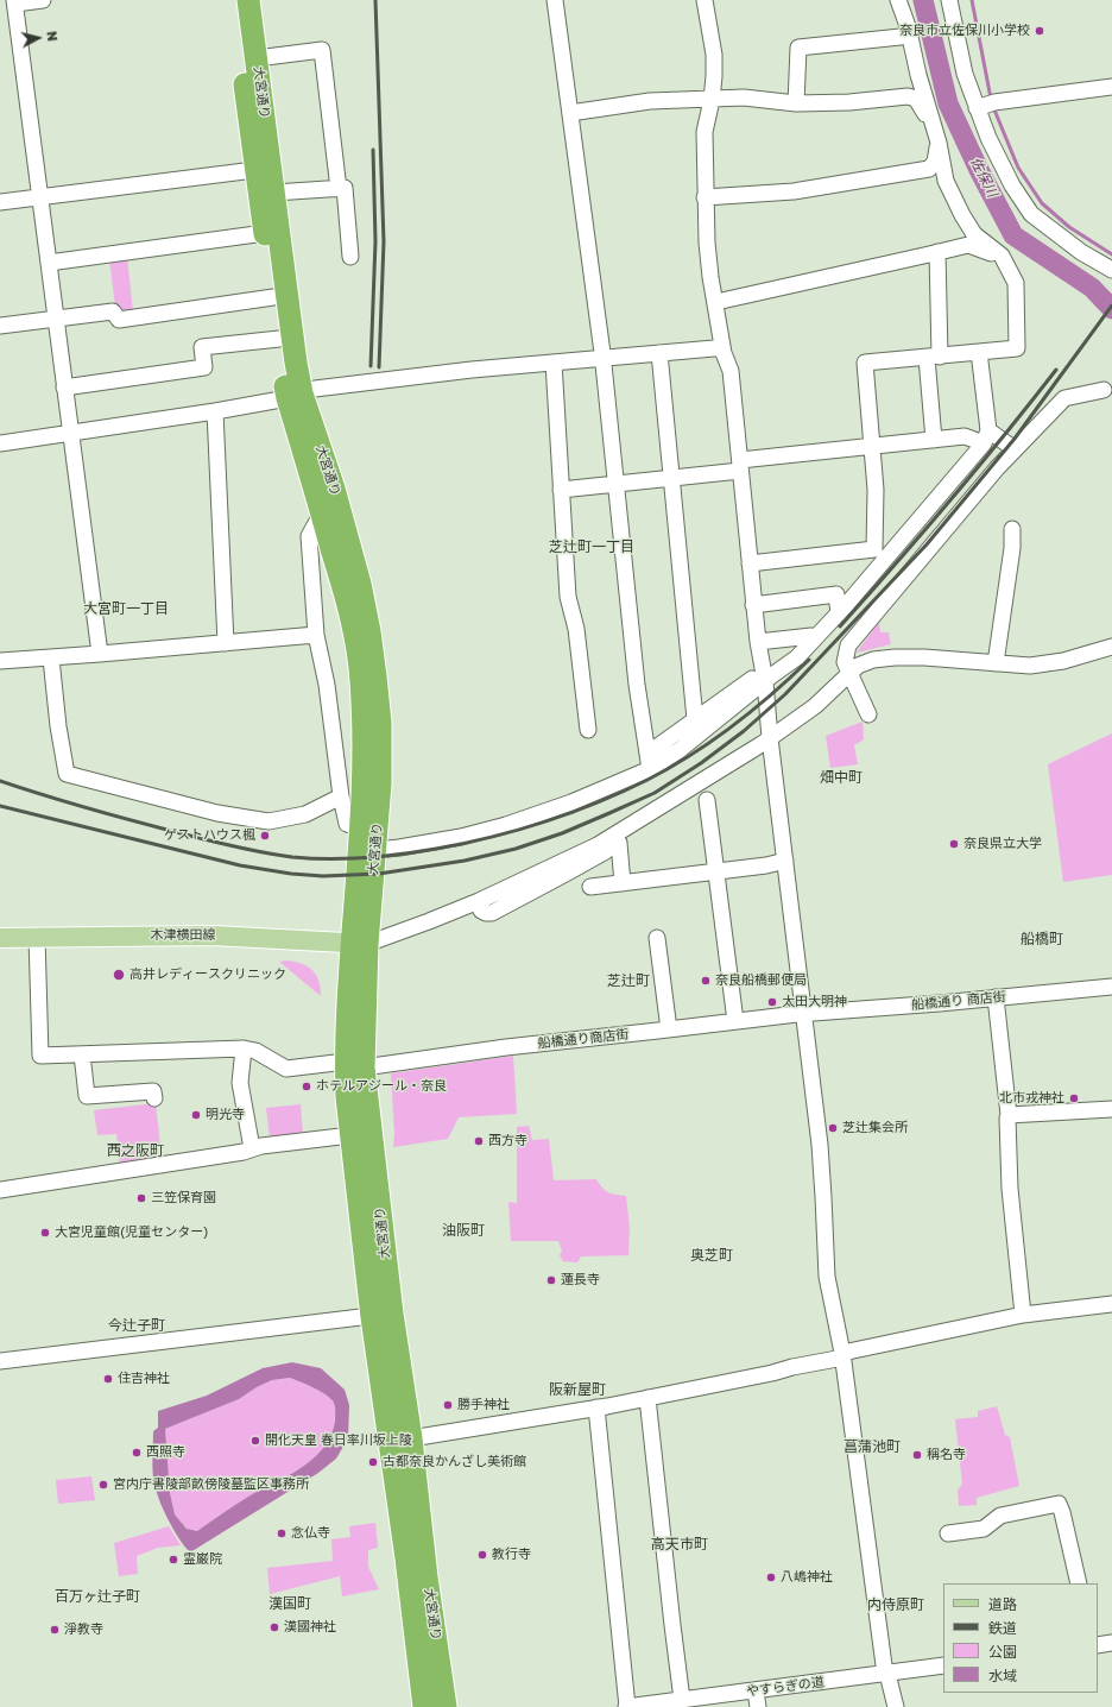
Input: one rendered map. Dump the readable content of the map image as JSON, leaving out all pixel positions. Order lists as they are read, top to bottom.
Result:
{
  "streets": {
    "highway": ["大宮通り"],
    "main road": ["木津横田線"],
    "street": ["船橋通り 商店街", "船橋通り商店街", "やすらぎの道"]
  },
  "crossings": [
    ["大宮通り", "木津横田線"],
    ["大宮通り", "船橋通り商店街"],
    ["船橋通り 商店街", "船橋通り商店街"]
  ],
  "districts": [
    "芝辻町一丁目",
    "大宮町一丁目",
    "畑中町",
    "船橋町",
    "芝辻町",
    "西之阪町",
    "油阪町",
    "奥芝町",
    "今辻子町",
    "阪新屋町",
    "菖蒲池町",
    "高天市町",
    "百万ヶ辻子町",
    "漢国町",
    "内侍原町"
  ],
  "water": ["佐保川"],
  "places": [
    "奈良市立佐保川小学校",
    "ゲストハウス楓",
    "奈良県立大学",
    "高井レディースクリニック",
    "奈良船橋郵便局",
    "太田大明神",
    "ホテルアジール・奈良",
    "北市戎神社",
    "明光寺",
    "芝辻集会所",
    "西方寺",
    "三笠保育園",
    "大宮児童館(児童センター)",
    "蓮長寺",
    "住吉神社",
    "勝手神社",
    "開化天皇 春日率川坂上陵",
    "西照寺",
    "稱名寺",
    "古都奈良かんざし美術館",
    "宮内庁書陵部畝傍陵墓監区事務所",
    "念仏寺",
    "教行寺",
    "霊巌院",
    "八嶋神社",
    "漢國神社",
    "淨教寺"
  ],
  "legend": [
    "道路",
    "鉄道",
    "公園",
    "水域"
  ],
  "north": "right"
}
